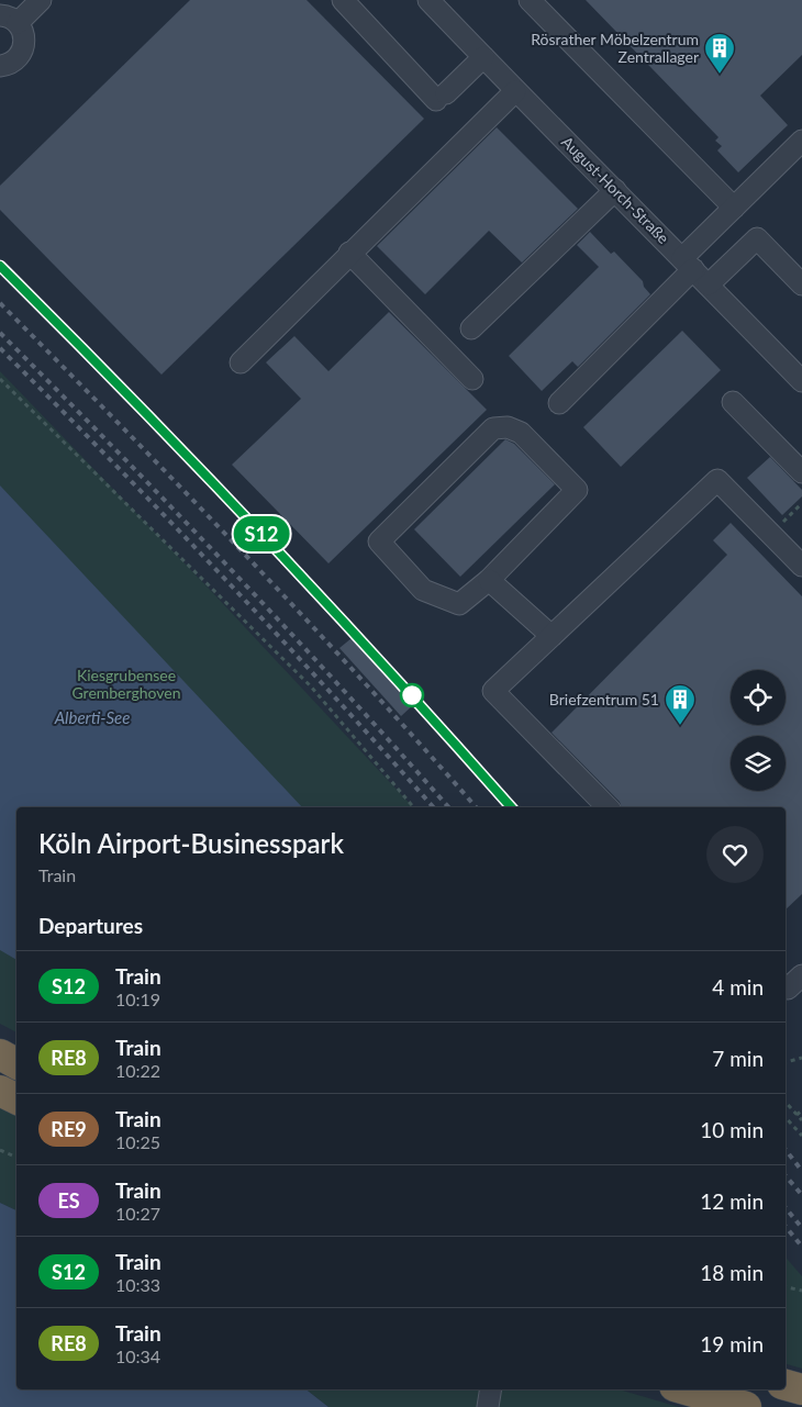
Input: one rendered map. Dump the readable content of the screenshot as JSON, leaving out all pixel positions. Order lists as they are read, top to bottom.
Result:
{
  "streets": {
    "street": ["August-Horch-Straße"]
  },
  "water": ["Alberti-See"],
  "parks": ["Kiesgrubensee Gremberghoven"],
  "places": {
    "building": ["Rösrather Möbelzentrum Zentrallager", "Briefzentrum 51"]
  },
  "page": {
    "on_map": "S12",
    "heading": [
      ["Köln Airport-Businesspark", "Train"],
      "Departures"
    ],
    "list": [
      {
        "mark": "S12",
        "name": "Train",
        "note": "10:19",
        "value": "4 min"
      },
      {
        "mark": "RE8",
        "name": "Train",
        "note": "10:22",
        "value": "7 min"
      },
      {
        "mark": "RE9",
        "name": "Train",
        "note": "10:25",
        "value": "10 min"
      },
      {
        "mark": "ES",
        "name": "Train",
        "note": "10:27",
        "value": "12 min"
      },
      {
        "mark": "S12",
        "name": "Train",
        "note": "10:33",
        "value": "18 min"
      },
      {
        "mark": "RE8",
        "name": "Train",
        "note": "10:34",
        "value": "19 min"
      }
    ]
  }
}
